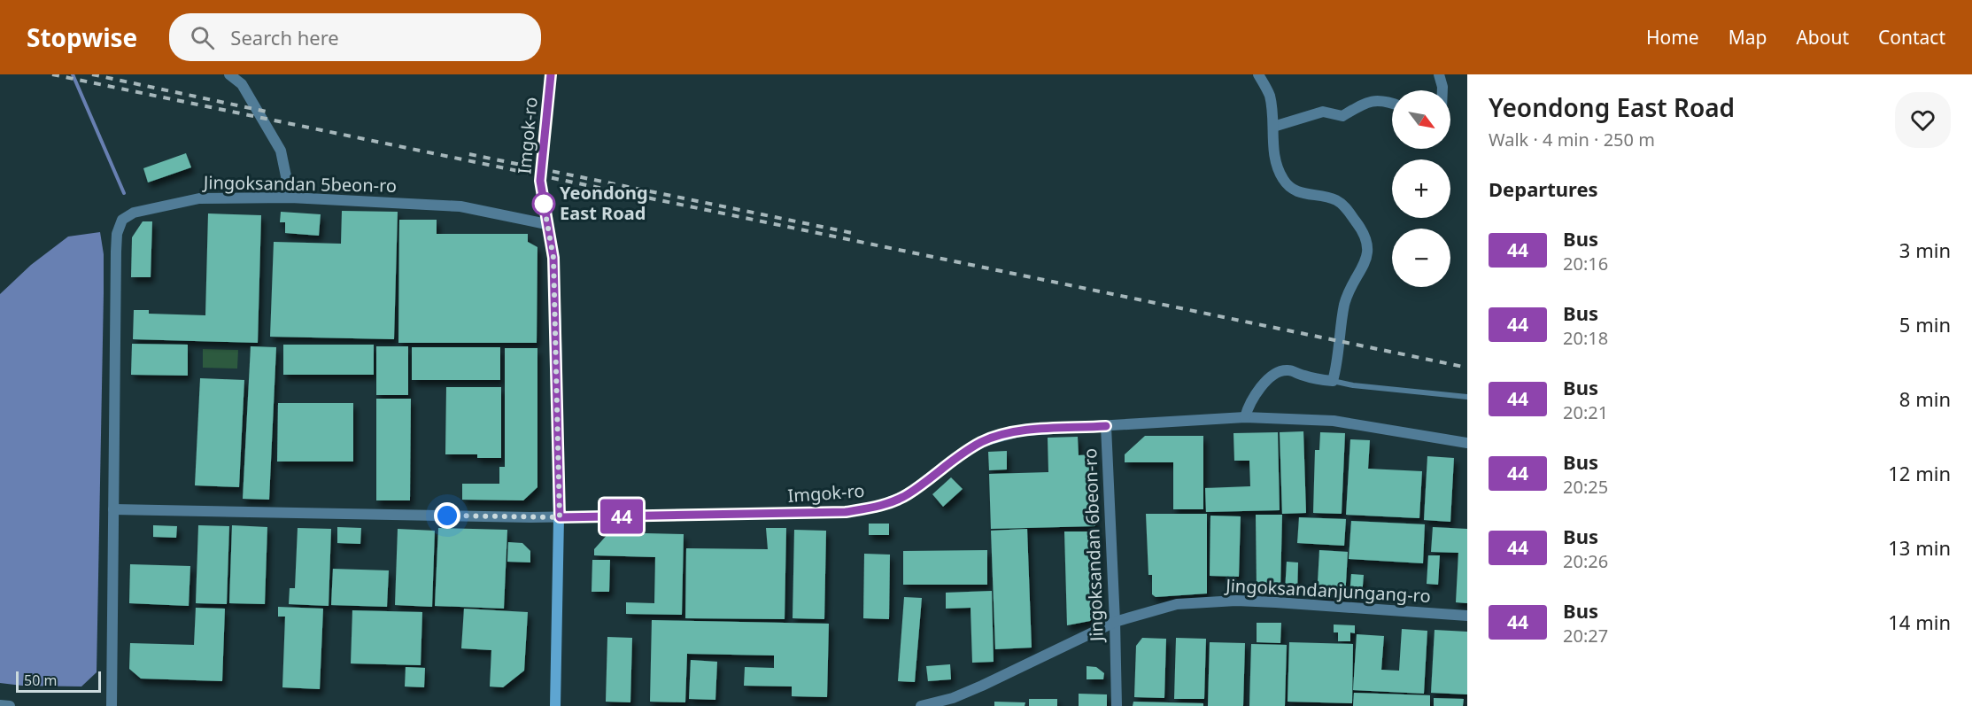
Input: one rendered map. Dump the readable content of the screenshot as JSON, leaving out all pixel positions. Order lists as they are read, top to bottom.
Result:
{
  "streets": {
    "main road": ["Imgok-ro"],
    "street": ["Jingoksandan 5beon-ro", "Jingoksandan 6beon-ro", "Jingoksandanjungang-ro"]
  },
  "crossings": [
    ["Imgok-ro", "Jingoksandan 5beon-ro"],
    ["Imgok-ro", "Jingoksandan 6beon-ro"],
    ["Jingoksandan 6beon-ro", "Jingoksandanjungang-ro"]
  ],
  "places": ["Yeondong East Road"],
  "lines": ["bus line 44"],
  "scale_bar": "50 m",
  "north": "bottom right",
  "page": {
    "header": "Stopwise",
    "search": "Search here",
    "nav": [
      "Home",
      "Map",
      "About",
      "Contact"
    ],
    "on_map": "44",
    "heading": [
      ["Yeondong East Road", "Walk · 4 min · 250 m"],
      "Departures"
    ],
    "map_buttons": ["+", "−"],
    "list": [
      {
        "mark": "44",
        "name": "Bus",
        "note": "20:16",
        "value": "3 min"
      },
      {
        "mark": "44",
        "name": "Bus",
        "note": "20:18",
        "value": "5 min"
      },
      {
        "mark": "44",
        "name": "Bus",
        "note": "20:21",
        "value": "8 min"
      },
      {
        "mark": "44",
        "name": "Bus",
        "note": "20:25",
        "value": "12 min"
      },
      {
        "mark": "44",
        "name": "Bus",
        "note": "20:26",
        "value": "13 min"
      },
      {
        "mark": "44",
        "name": "Bus",
        "note": "20:27",
        "value": "14 min"
      }
    ],
    "scale": "50 m"
  }
}
